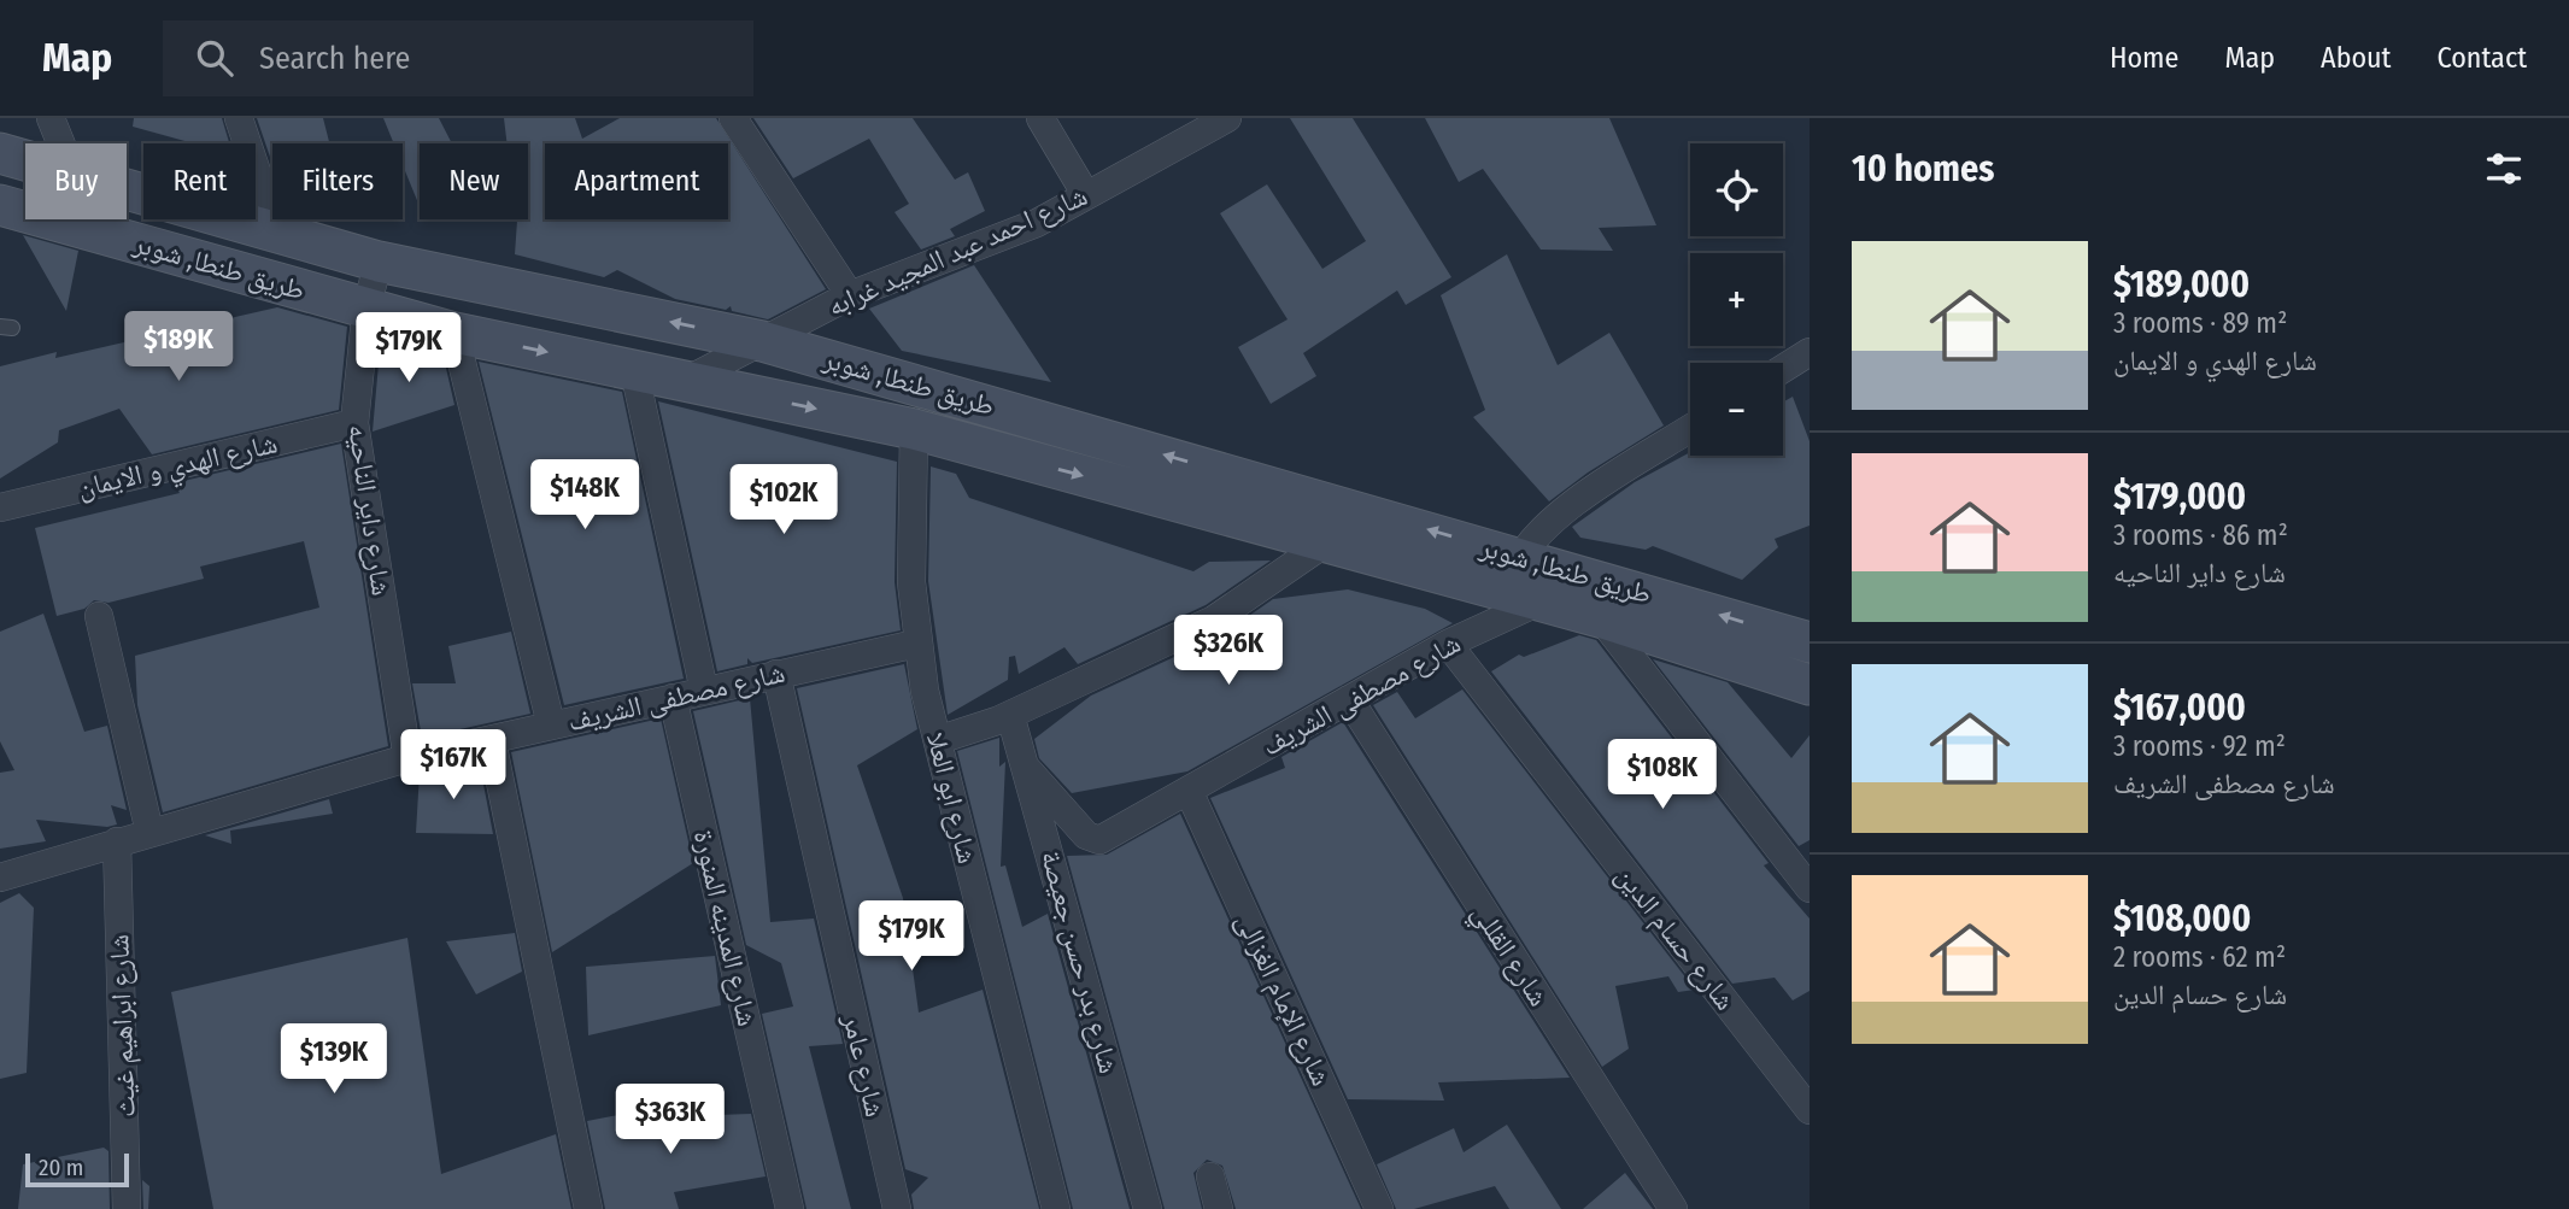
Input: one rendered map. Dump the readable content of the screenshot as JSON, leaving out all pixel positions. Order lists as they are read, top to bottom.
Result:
{
  "streets": {
    "street": [
      "شارع احمد عبد المجيد غرابه",
      "طريق طنطا, شوبر",
      "شارع الهدي و الايمان",
      "شارع داير الناحيه",
      "شارع مصطفى الشريف",
      "شارع ابو العلا",
      "شارع المدينه المنورة",
      "شارع حسام الدين",
      "شارع القللي",
      "شارع بدر حسن جعيصة",
      "شارع الإمام الغزالى",
      "شارع ابراهيم غيث",
      "شارع عامر"
    ]
  },
  "crossings": [
    ["شارع احمد عبد المجيد غرابه", "طريق طنطا, شوبر"],
    ["طريق طنطا, شوبر", "شارع داير الناحيه"],
    ["طريق طنطا, شوبر", "شارع مصطفى الشريف"],
    ["طريق طنطا, شوبر", "شارع ابو العلا"],
    ["شارع الهدي و الايمان", "شارع داير الناحيه"],
    ["شارع داير الناحيه", "شارع مصطفى الشريف"],
    ["شارع مصطفى الشريف", "شارع ابو العلا"],
    ["شارع مصطفى الشريف", "شارع المدينه المنورة"],
    ["شارع مصطفى الشريف", "شارع حسام الدين"],
    ["شارع مصطفى الشريف", "شارع القللي"],
    ["شارع مصطفى الشريف", "شارع بدر حسن جعيصة"],
    ["شارع مصطفى الشريف", "شارع الإمام الغزالى"],
    ["شارع مصطفى الشريف", "شارع ابراهيم غيث"],
    ["شارع مصطفى الشريف", "شارع عامر"]
  ],
  "scale_bar": "20 m",
  "page": {
    "header": "Map",
    "search": "Search here",
    "nav": [
      "Home",
      "Map",
      "About",
      "Contact"
    ],
    "heading": "10 homes",
    "map_buttons": ["+", "−"],
    "chip": [
      "Buy",
      "Rent",
      "Filters",
      "New",
      "Apartment"
    ],
    "list": [
      {
        "name": "$189,000",
        "note": "3 rooms · 89 m² · شارع الهدي و الايمان"
      },
      {
        "name": "$179,000",
        "note": "3 rooms · 86 m² · شارع داير الناحيه"
      },
      {
        "name": "$167,000",
        "note": "3 rooms · 92 m² · شارع مصطفى الشريف"
      },
      {
        "name": "$108,000",
        "note": "2 rooms · 62 m² · شارع حسام الدين"
      }
    ],
    "price": [
      "$189K",
      "$179K",
      "$148K",
      "$102K",
      "$326K",
      "$167K",
      "$108K",
      "$179K",
      "$139K",
      "$363K"
    ],
    "scale": "20 m"
  }
}
